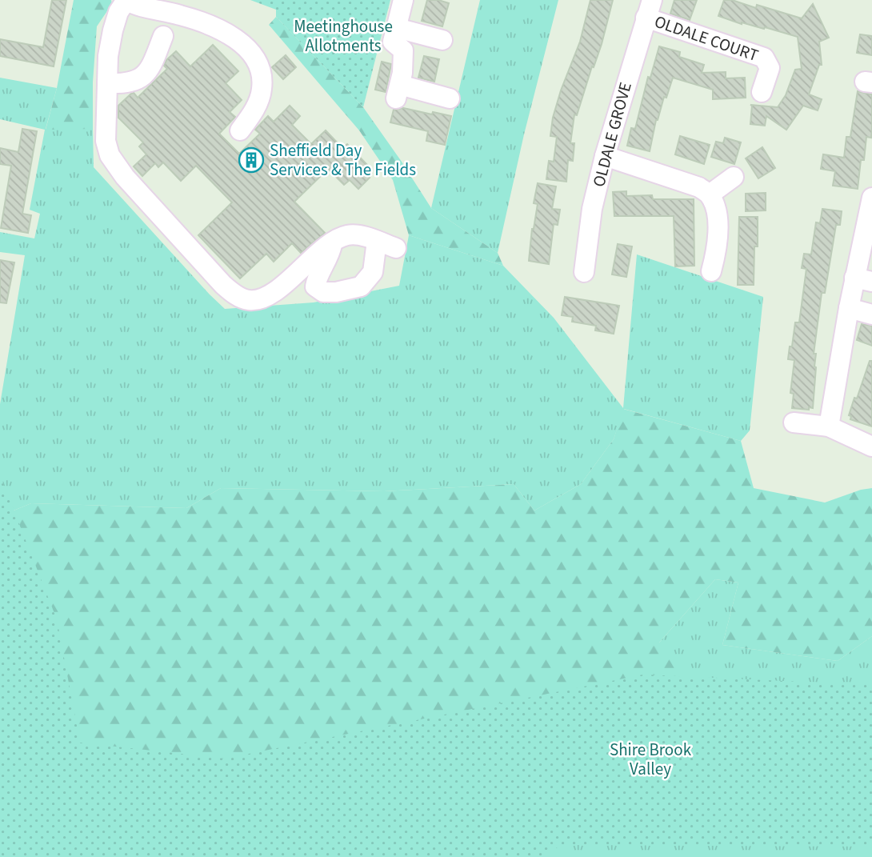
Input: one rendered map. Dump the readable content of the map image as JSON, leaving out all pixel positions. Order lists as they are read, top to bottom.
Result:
{
  "streets": {
    "street": ["OLDALE COURT", "OLDALE GROVE"]
  },
  "crossings": [
    ["OLDALE COURT", "OLDALE GROVE"]
  ],
  "parks": ["Meetinghouse Allotments", "Shire Brook Valley"],
  "places": {
    "building": ["Sheffield Day Services & The Fields"]
  }
}
